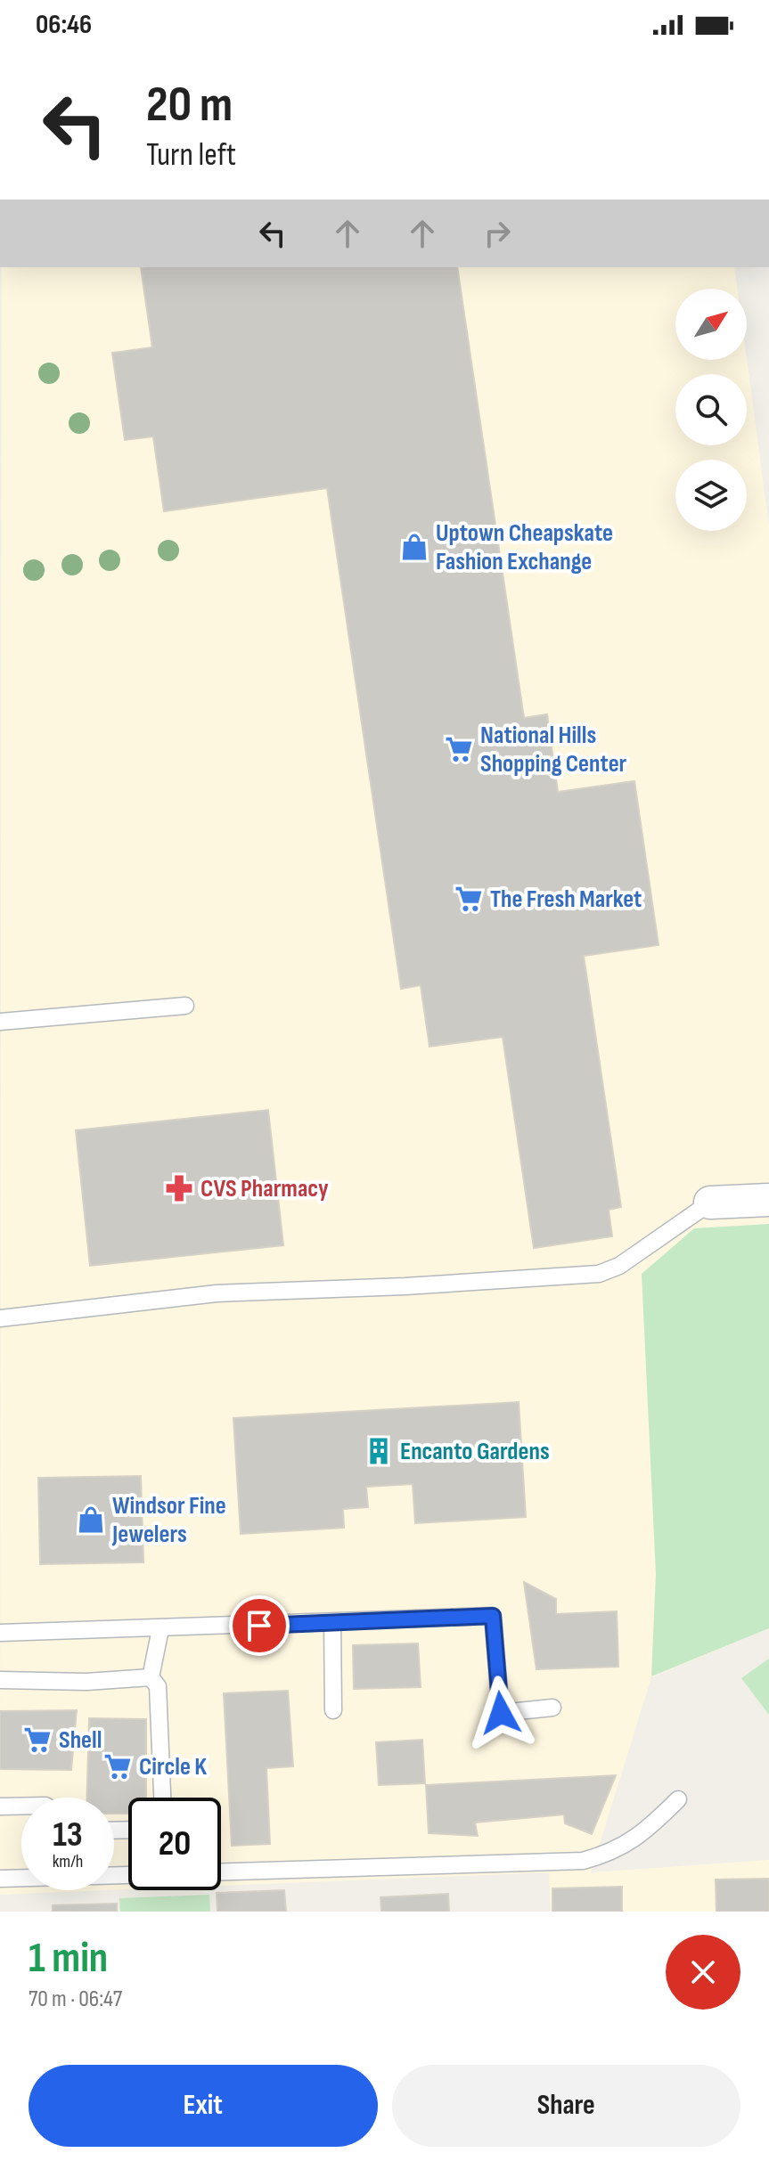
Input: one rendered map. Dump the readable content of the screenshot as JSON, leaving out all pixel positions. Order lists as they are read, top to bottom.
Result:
{
  "places": {
    "shop": ["Uptown Cheapskate Fashion Exchange", "Windsor Fine Jewelers"],
    "supermarket": [
      "National Hills Shopping Center",
      "The Fresh Market",
      "Shell",
      "Circle K"
    ],
    "pharmacy": ["CVS Pharmacy"],
    "building": ["Encanto Gardens"]
  },
  "north": "top right",
  "page": {
    "status": "06:46",
    "turn": ["20 m", "Turn left"],
    "speed": "13 km/h",
    "limit": "20",
    "heading": ["1 min", "70 m · 06:47"],
    "buttons": ["Exit", "Share"]
  }
}
